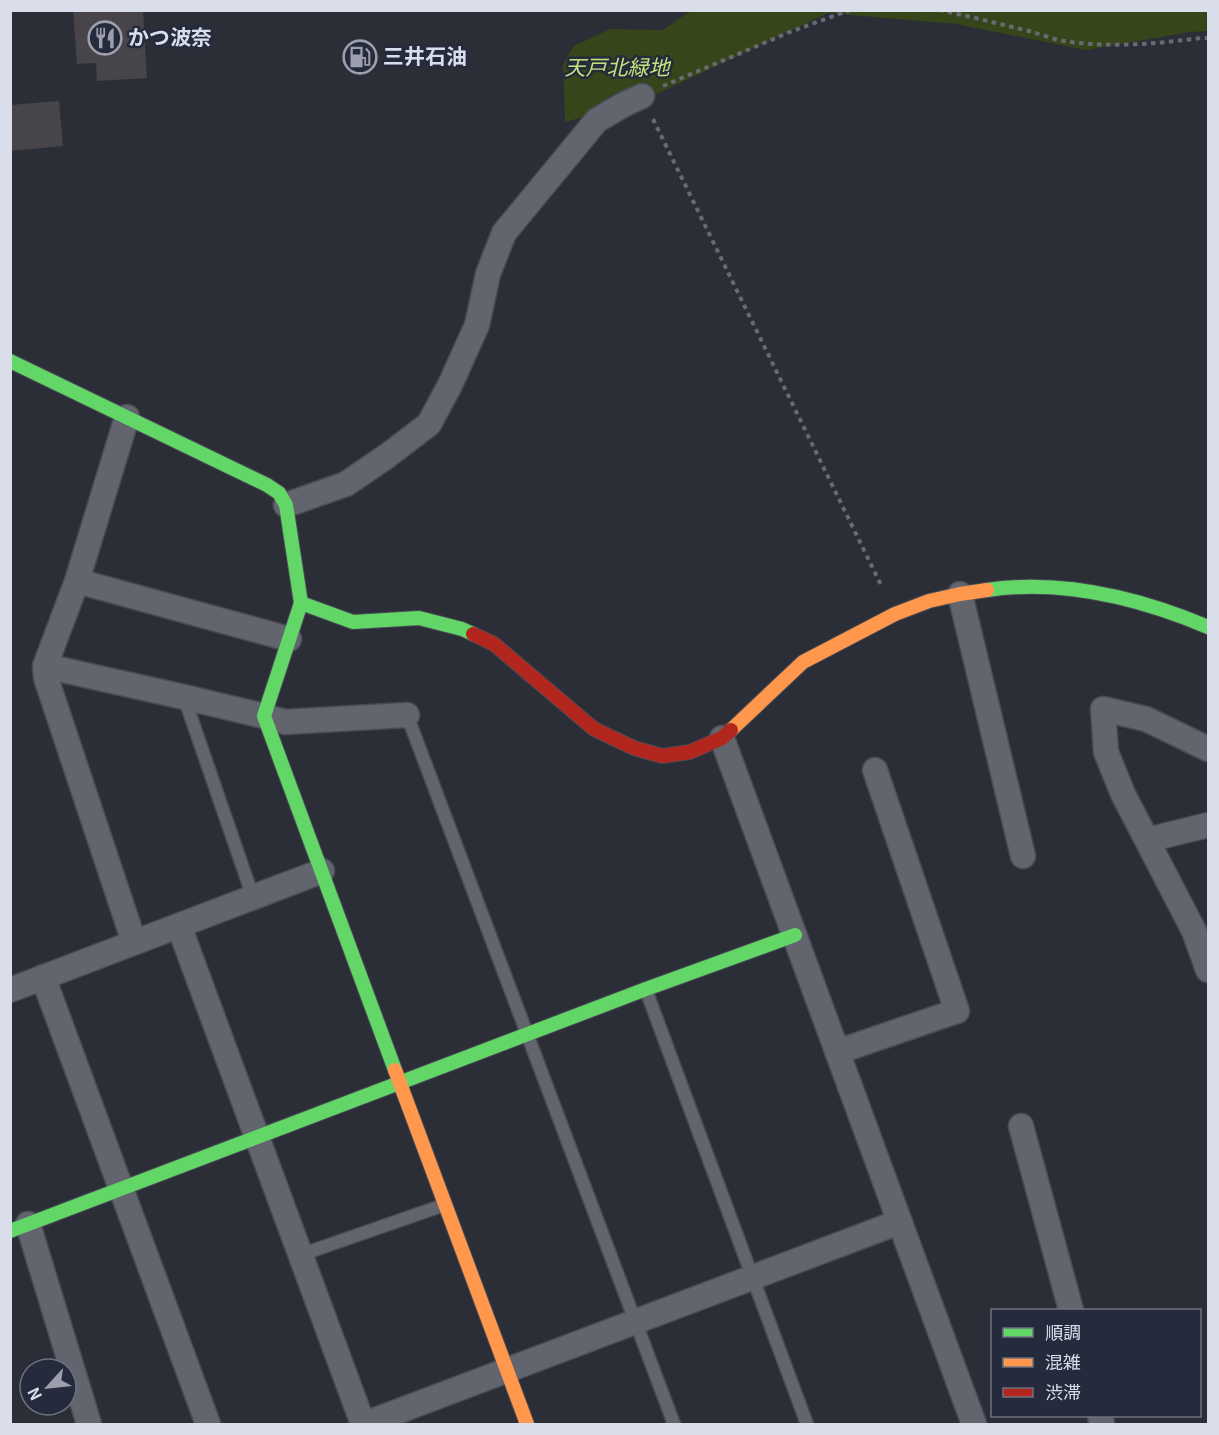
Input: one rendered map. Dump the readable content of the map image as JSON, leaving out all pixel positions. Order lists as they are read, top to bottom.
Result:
{
  "parks": ["天戸北緑地"],
  "places": {
    "restaurant": ["かつ波奈"],
    "fuel station": ["三井石油"]
  },
  "legend": ["順調", "混雑", "渋滞"],
  "north": "bottom left"
}
